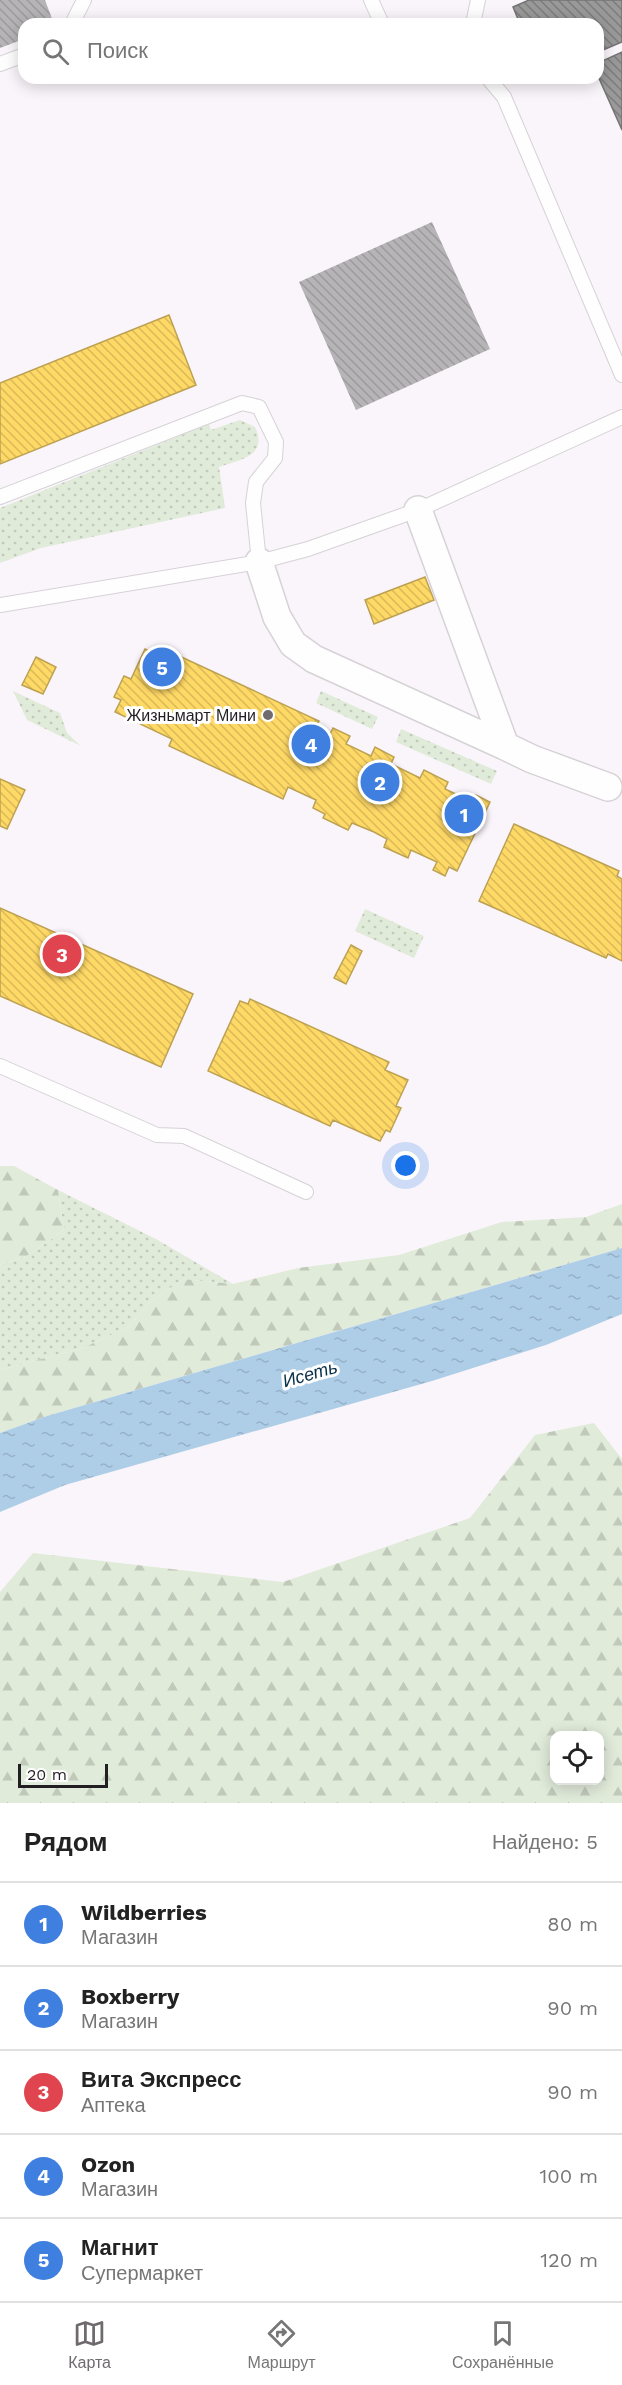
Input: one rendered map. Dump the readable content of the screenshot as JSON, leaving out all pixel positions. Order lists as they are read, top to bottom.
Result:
{
  "water": ["Исеть"],
  "places": ["Жизньмарт Мини"],
  "scale_bar": "20 m",
  "page": {
    "search": "Поиск",
    "pins": [
      "5",
      "4",
      "2",
      "1",
      "3"
    ],
    "scale": "20 m",
    "heading": ["Рядом", "Найдено: 5"],
    "list": [
      {
        "mark": "1",
        "name": "Wildberries",
        "note": "Магазин",
        "value": "80 m"
      },
      {
        "mark": "2",
        "name": "Boxberry",
        "note": "Магазин",
        "value": "90 m"
      },
      {
        "mark": "3",
        "name": "Вита Экспресс",
        "note": "Аптека",
        "value": "90 m"
      },
      {
        "mark": "4",
        "name": "Ozon",
        "note": "Магазин",
        "value": "100 m"
      },
      {
        "mark": "5",
        "name": "Магнит",
        "note": "Супермаркет",
        "value": "120 m"
      }
    ],
    "nav": ["Карта", "Маршрут", "Сохранённые"]
  }
}
